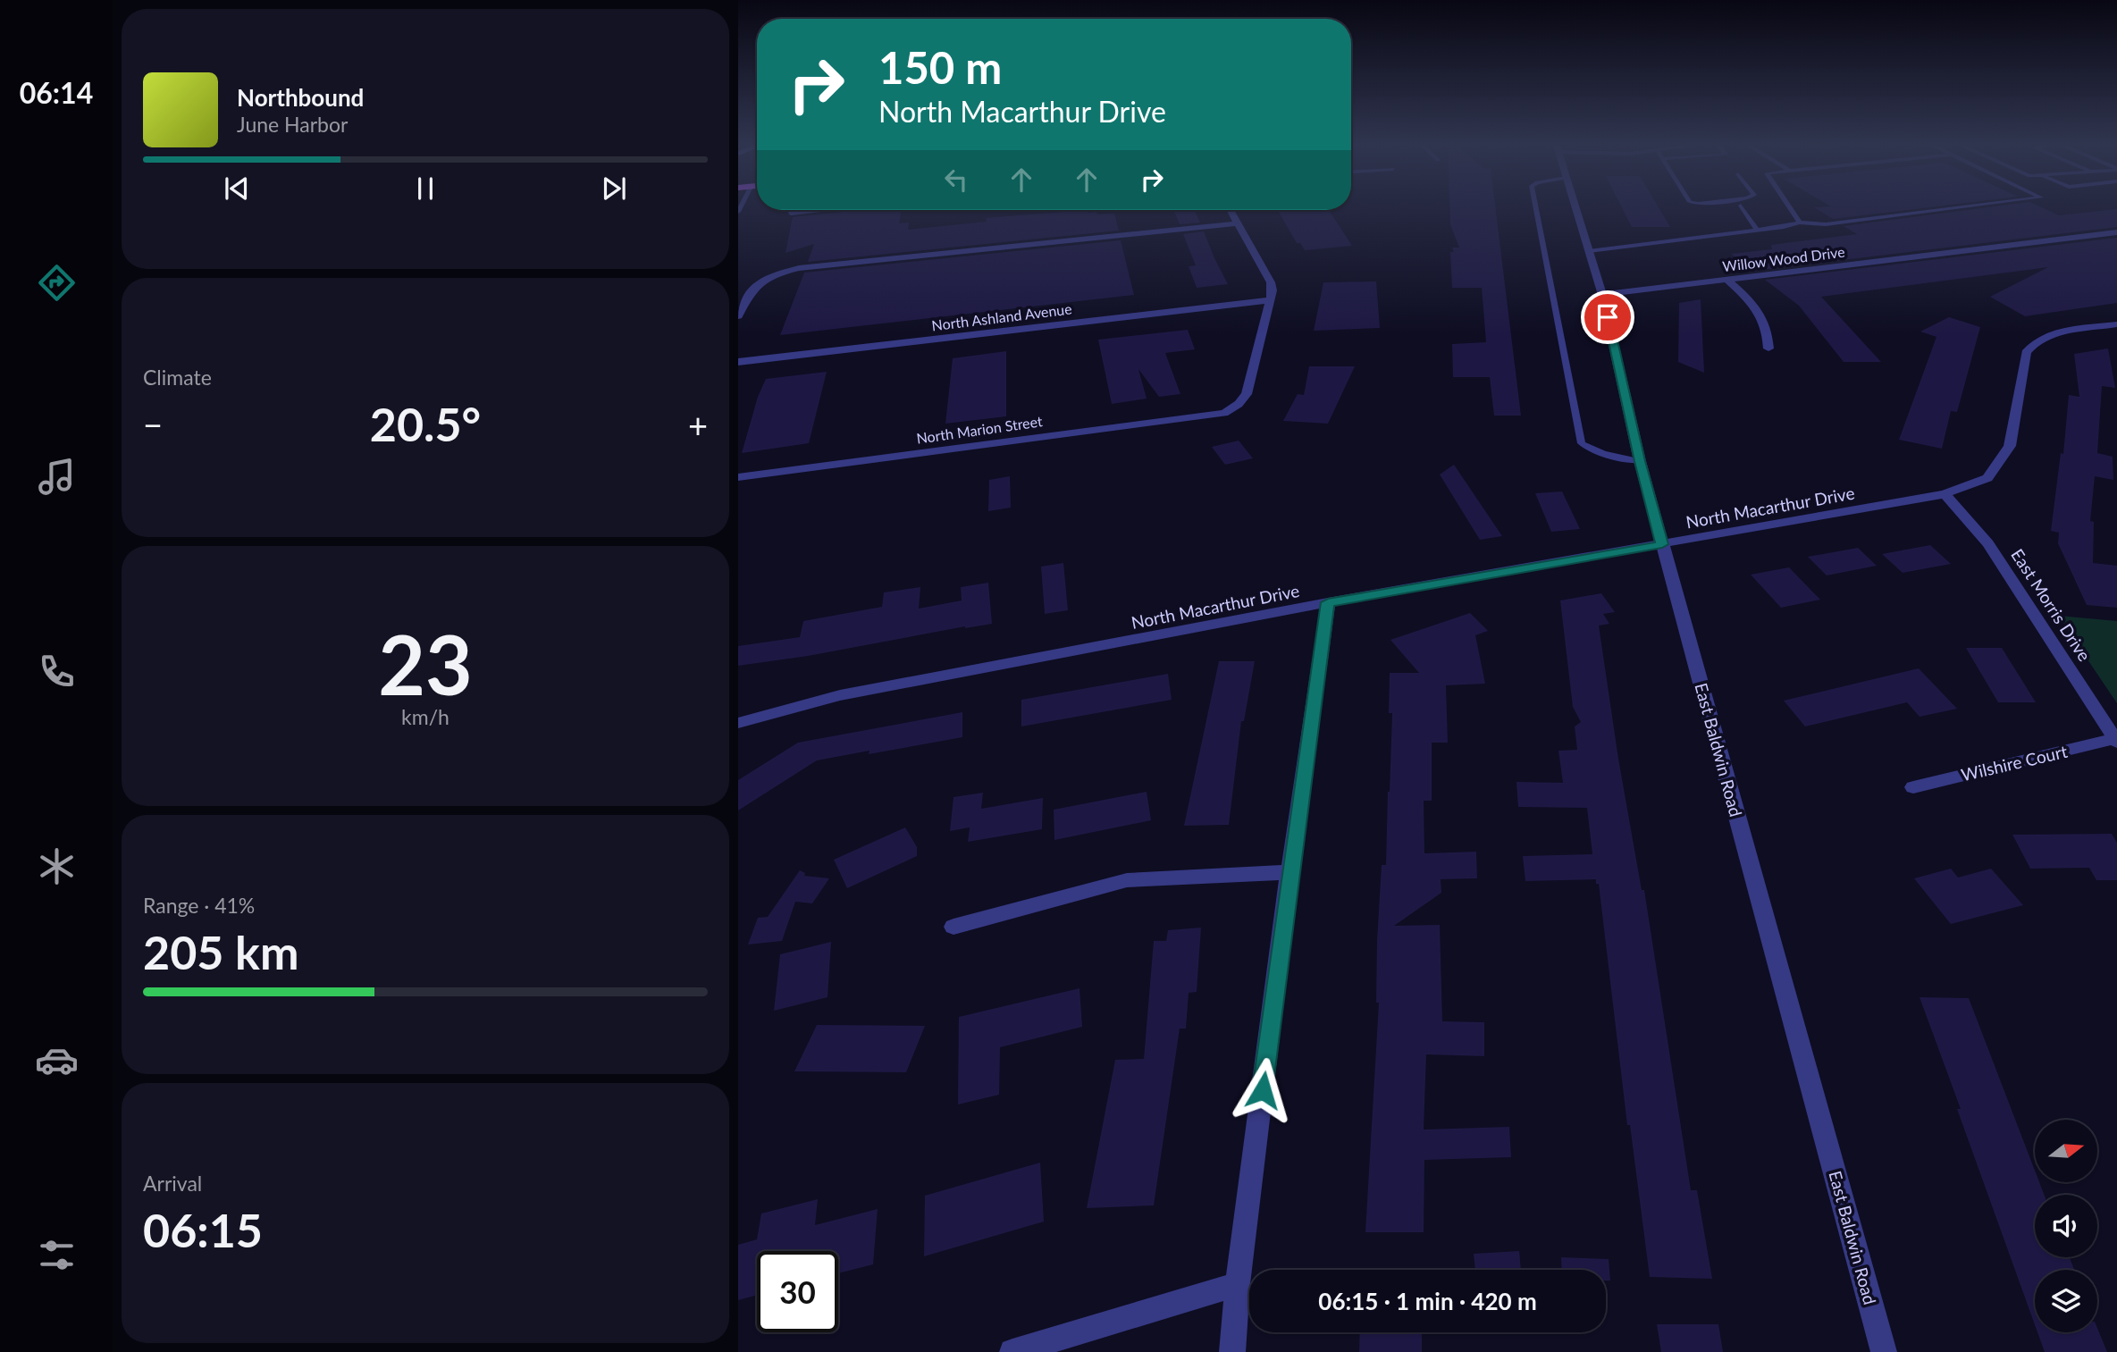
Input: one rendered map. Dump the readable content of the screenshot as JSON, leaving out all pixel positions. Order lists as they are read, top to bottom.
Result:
{
  "streets": {
    "street": [
      "Willow Wood Drive",
      "North Ashland Avenue",
      "North Marion Street",
      "North Macarthur Drive",
      "East Morris Drive",
      "East Baldwin Road",
      "Wilshire Court"
    ]
  },
  "crossings": [
    ["Willow Wood Drive", "East Baldwin Road"],
    ["North Ashland Avenue", "North Marion Street"],
    ["North Macarthur Drive", "East Morris Drive"],
    ["North Macarthur Drive", "East Baldwin Road"],
    ["East Morris Drive", "Wilshire Court"]
  ],
  "north": "right",
  "page": {
    "tabs": "06:14",
    "turn": ["150 m", "North Macarthur Drive"],
    "song": ["Northbound", "June Harbor"],
    "tile": [
      "Climate",
      ["23", "km/h"],
      ["Range · 41%", "205 km"],
      ["Arrival", "06:15"]
    ],
    "heat": ["−", "20.5°", "+"],
    "limit": "30",
    "trip": "06:15 · 1 min · 420 m"
  }
}
